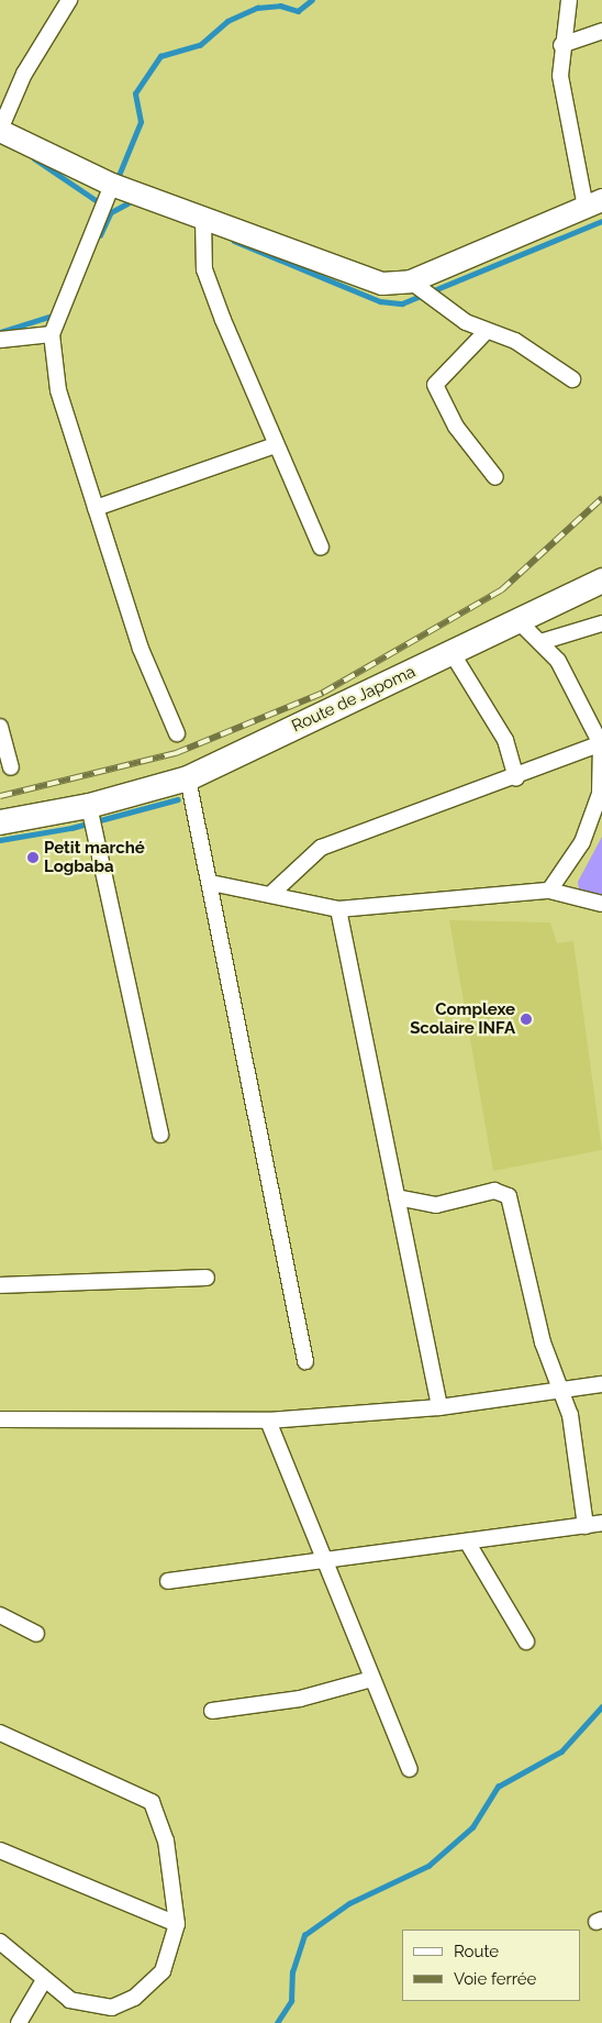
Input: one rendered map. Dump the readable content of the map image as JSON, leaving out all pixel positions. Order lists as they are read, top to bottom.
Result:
{
  "streets": {
    "main road": ["Route de Japoma"]
  },
  "places": ["Petit marché Logbaba", "Complexe Scolaire INFA"],
  "legend": ["Route", "Voie ferrée"]
}
